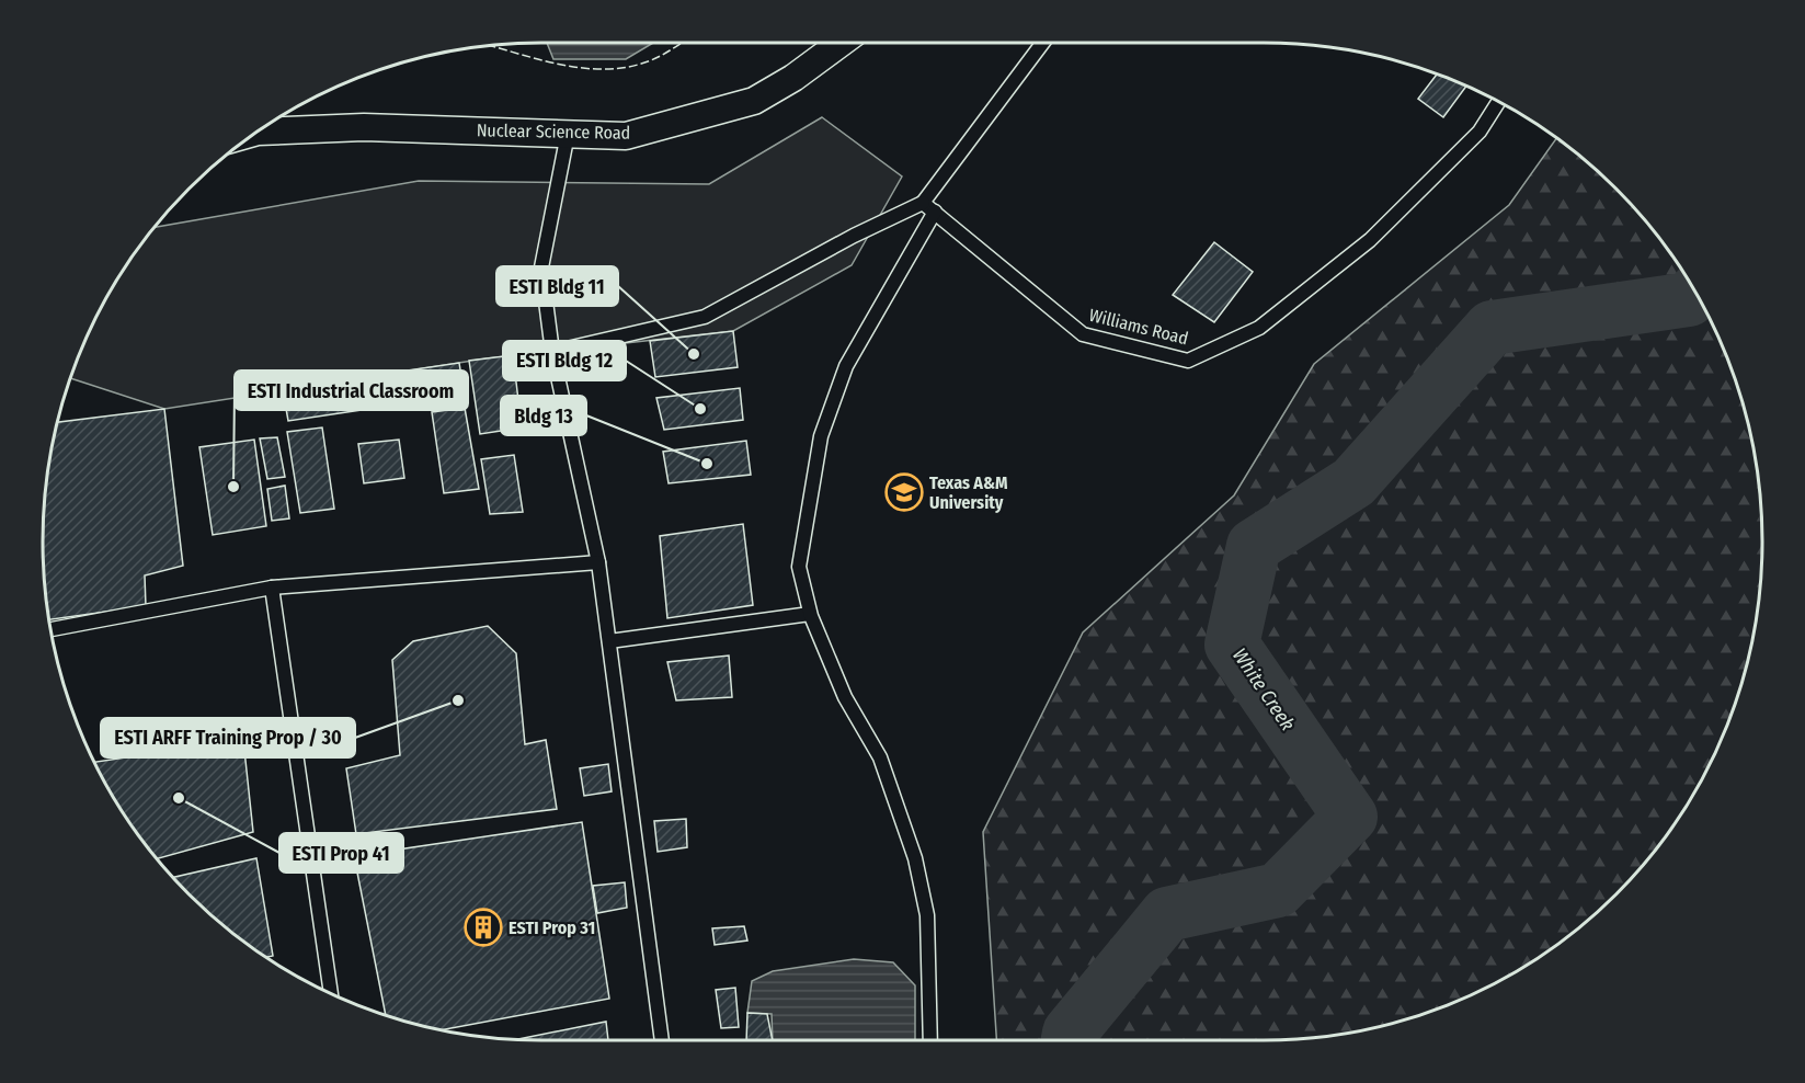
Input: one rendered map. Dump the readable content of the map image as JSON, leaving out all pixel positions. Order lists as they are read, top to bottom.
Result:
{
  "streets": {
    "street": ["Nuclear Science Road"],
    "lane": ["Williams Road"]
  },
  "water": ["White Creek"],
  "places": {
    "other": [
      "ESTI Bldg 11",
      "ESTI Bldg 12",
      "Bldg 13",
      "ESTI Industrial Classroom",
      "ESTI ARFF Training Prop / 30",
      "ESTI Prop 41"
    ],
    "school or university": ["Texas A&M University"],
    "building": ["ESTI Prop 31"]
  }
}
